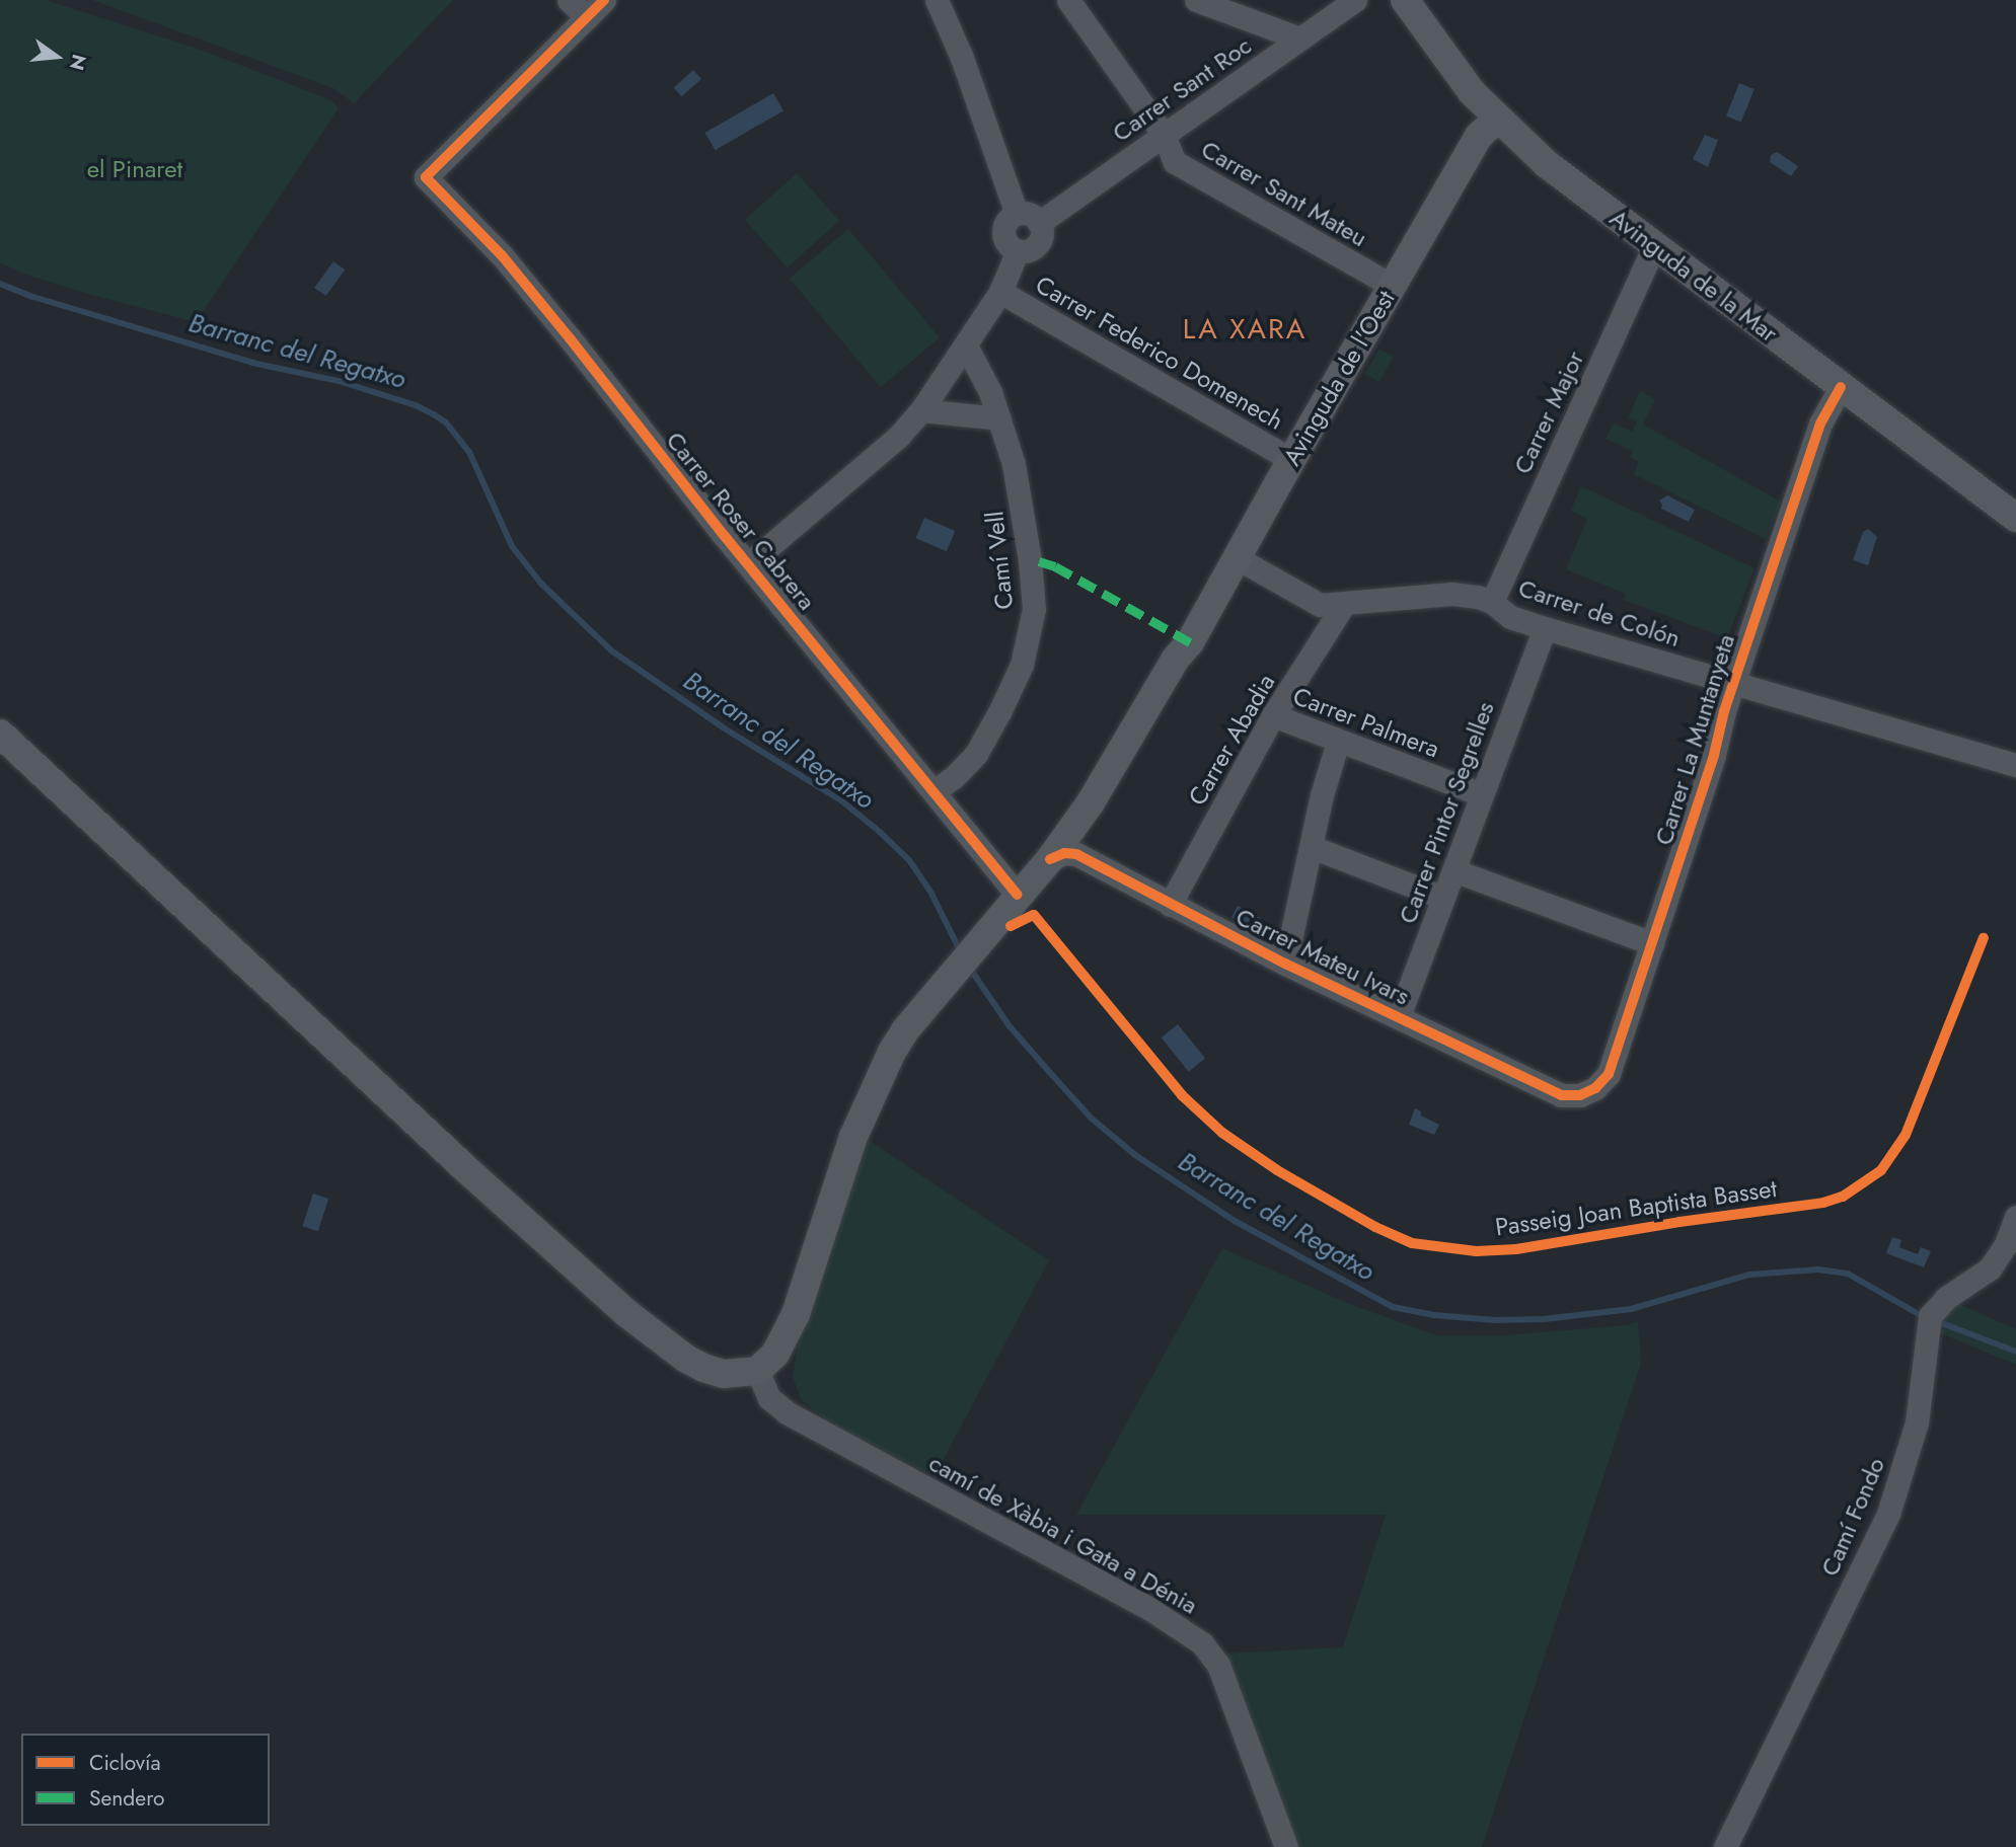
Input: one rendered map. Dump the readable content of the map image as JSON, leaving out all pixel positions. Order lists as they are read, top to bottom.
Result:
{
  "streets": {
    "main road": ["Avinguda de la Mar", "Avinguda de l'Oest"],
    "street": [
      "Carrer Sant Roc",
      "Carrer Sant Mateu",
      "Carrer Federico Domenech",
      "Carrer Major",
      "Carrer Roser Cabrera",
      "Camí Vell",
      "Carrer de Colón",
      "Carrer Palmera",
      "Carrer Abadia",
      "Carrer La Muntanyeta",
      "Carrer Pintor Segrelles",
      "Carrer Mateu Ivars",
      "Camí Fondo",
      "camí de Xàbia i Gata a Dénia"
    ],
    "cycle path": ["Passeig Joan Baptista Basset"]
  },
  "crossings": [
    ["Carrer Sant Roc", "Carrer Sant Mateu"],
    ["Carrer Sant Mateu", "Avinguda de l'Oest"],
    ["Avinguda de la Mar", "Avinguda de l'Oest"],
    ["Avinguda de la Mar", "Carrer Major"],
    ["Avinguda de la Mar", "Carrer La Muntanyeta"],
    ["Carrer Federico Domenech", "Avinguda de l'Oest"],
    ["Avinguda de l'Oest", "Carrer Roser Cabrera"],
    ["Avinguda de l'Oest", "Carrer de Colón"],
    ["Avinguda de l'Oest", "camí de Xàbia i Gata a Dénia"],
    ["Carrer Major", "Carrer de Colón"],
    ["Carrer Roser Cabrera", "Camí Vell"],
    ["Carrer de Colón", "Carrer Abadia"],
    ["Carrer de Colón", "Carrer La Muntanyeta"],
    ["Carrer de Colón", "Carrer Pintor Segrelles"],
    ["Carrer Palmera", "Carrer Abadia"],
    ["Carrer Palmera", "Carrer Pintor Segrelles"],
    ["Carrer Abadia", "Carrer Mateu Ivars"],
    ["Carrer La Muntanyeta", "Carrer Mateu Ivars"],
    ["Carrer Pintor Segrelles", "Carrer Mateu Ivars"]
  ],
  "districts": ["LA XARA"],
  "water": ["Barranc del Regatxo"],
  "parks": ["el Pinaret"],
  "legend": ["Ciclovía", "Sendero"],
  "north": "right"
}
